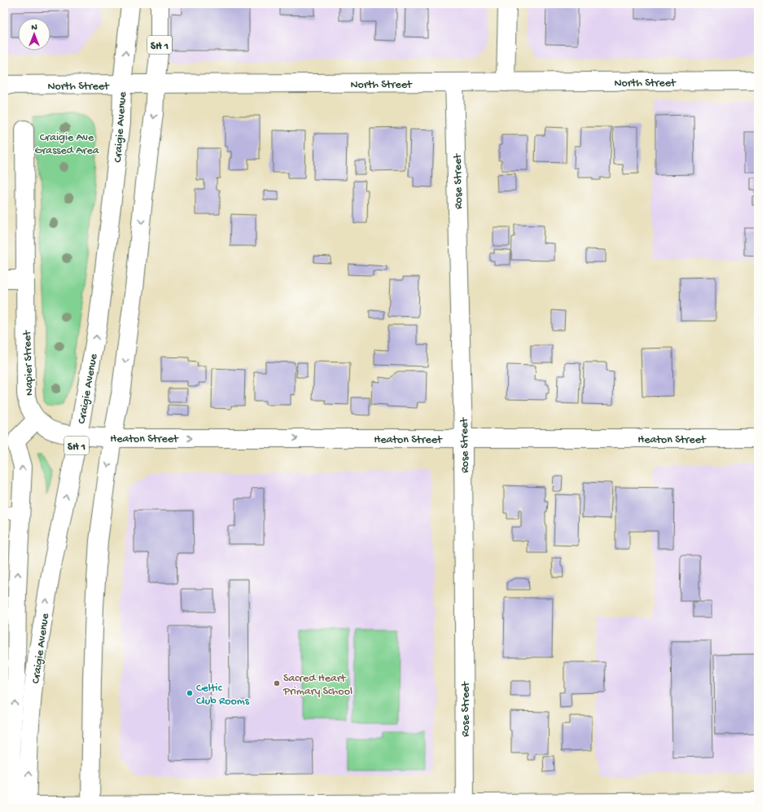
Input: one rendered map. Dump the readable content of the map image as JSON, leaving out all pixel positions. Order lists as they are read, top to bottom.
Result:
{
  "streets": {
    "main road": [
      "SH 1",
      "North Street",
      "Craigie Avenue",
      "Rose Street",
      "Napier Street",
      "Heaton Street"
    ]
  },
  "crossings": [
    ["SH 1", "North Street"],
    ["SH 1", "Craigie Avenue"],
    ["SH 1", "Heaton Street"],
    ["North Street", "Craigie Avenue"],
    ["North Street", "Rose Street"],
    ["Craigie Avenue", "Napier Street"],
    ["Craigie Avenue", "Heaton Street"],
    ["Rose Street", "Heaton Street"],
    ["Napier Street", "Heaton Street"]
  ],
  "one_way": ["Heaton Street"],
  "parks": ["Craigie Ave Grassed Area"],
  "places": ["Sacred Heart Primary School", "Celtic Club Rooms"],
  "north": "top"
}
